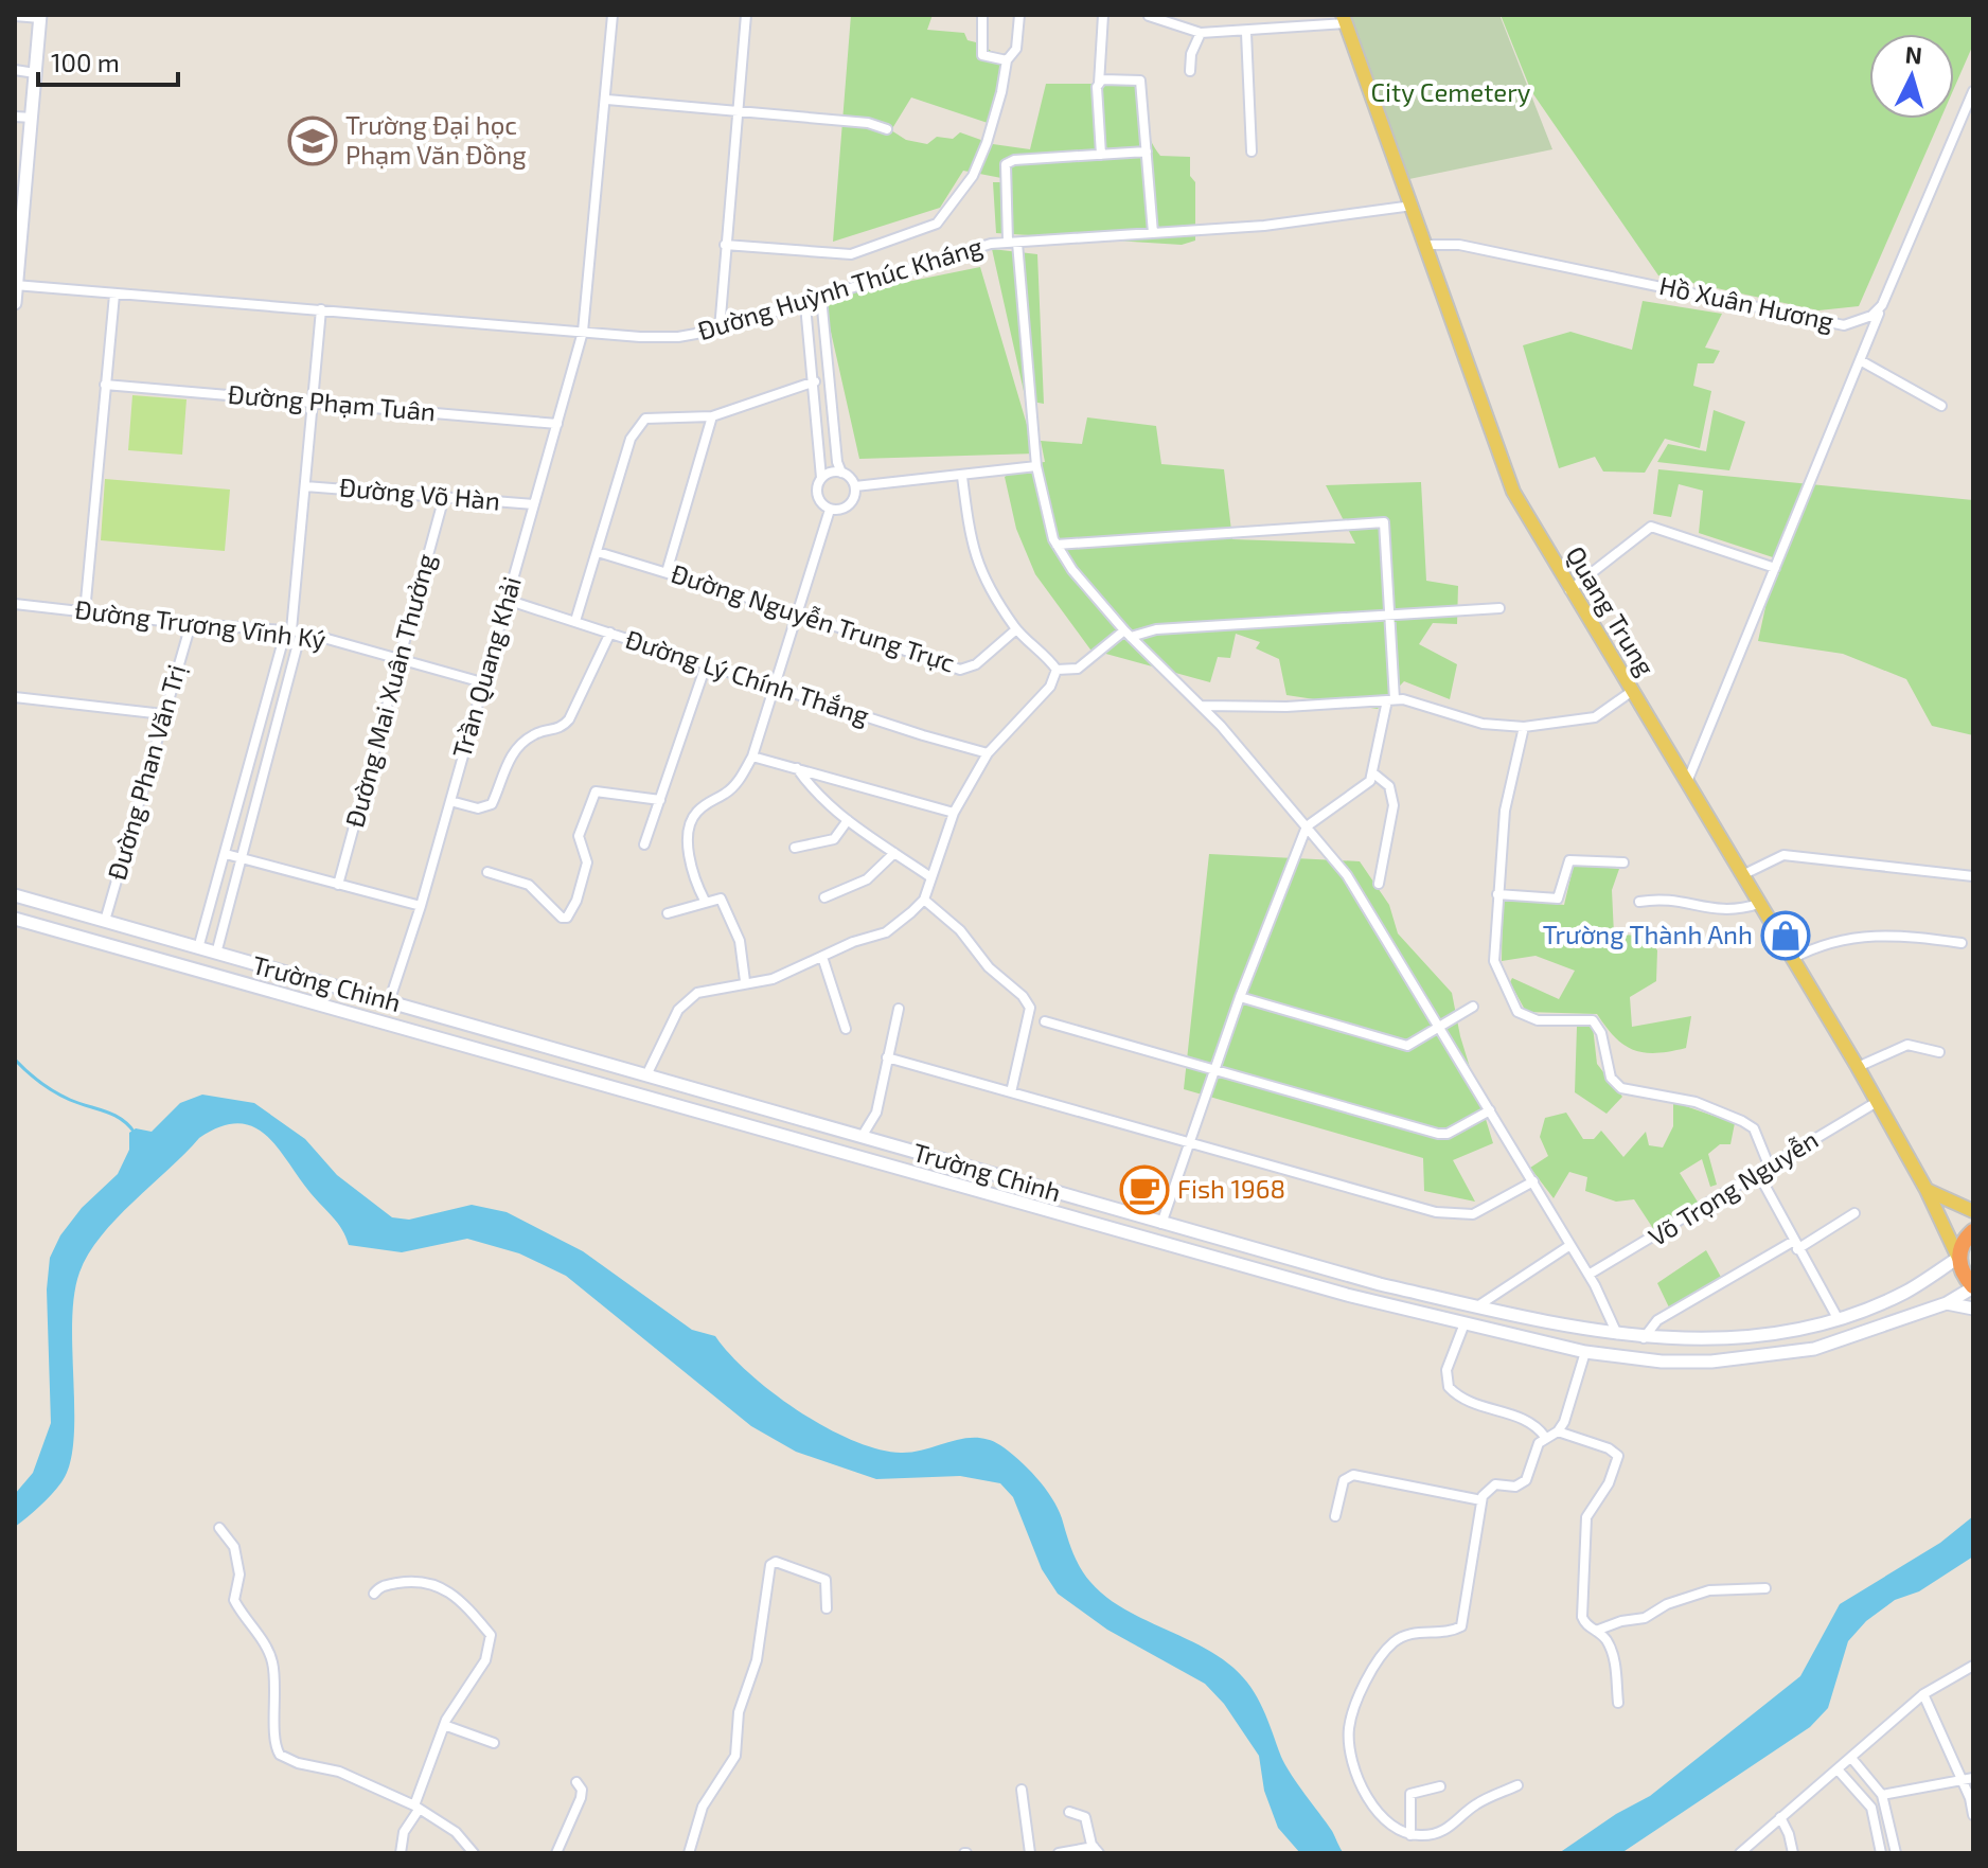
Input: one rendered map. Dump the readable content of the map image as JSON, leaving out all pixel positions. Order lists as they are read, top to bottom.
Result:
{
  "streets": {
    "main road": ["Quang Trung"],
    "street": [
      "Đường Huỳnh Thúc Kháng",
      "Hồ Xuân Hương",
      "Đường Phạm Tuân",
      "Đường Võ Hàn",
      "Đường Nguyễn Trung Trực",
      "Đường Trương Vĩnh Ký",
      "Trần Quang Khải",
      "Đường Lý Chính Thắng",
      "Đường Mai Xuân Thưởng",
      "Đường Phan Văn Trị",
      "Trường Chinh",
      "Võ Trọng Nguyễn"
    ]
  },
  "crossings": [
    ["Đường Huỳnh Thúc Kháng", "Quang Trung"],
    ["Đường Huỳnh Thúc Kháng", "Trần Quang Khải"],
    ["Hồ Xuân Hương", "Quang Trung"],
    ["Đường Phạm Tuân", "Trần Quang Khải"],
    ["Đường Võ Hàn", "Trần Quang Khải"],
    ["Đường Võ Hàn", "Đường Mai Xuân Thưởng"],
    ["Quang Trung", "Trường Chinh"],
    ["Quang Trung", "Võ Trọng Nguyễn"],
    ["Đường Trương Vĩnh Ký", "Trần Quang Khải"],
    ["Đường Trương Vĩnh Ký", "Đường Mai Xuân Thưởng"],
    ["Đường Trương Vĩnh Ký", "Đường Phan Văn Trị"],
    ["Trần Quang Khải", "Đường Lý Chính Thắng"],
    ["Trần Quang Khải", "Trường Chinh"],
    ["Đường Phan Văn Trị", "Trường Chinh"]
  ],
  "parks": ["City Cemetery"],
  "places": {
    "school or university": ["Trường Đại học Phạm Văn Đồng"],
    "shop": ["Trường Thành Anh"],
    "cafe": ["Fish 1968"]
  },
  "scale_bar": "100 m",
  "north": "top"
}
